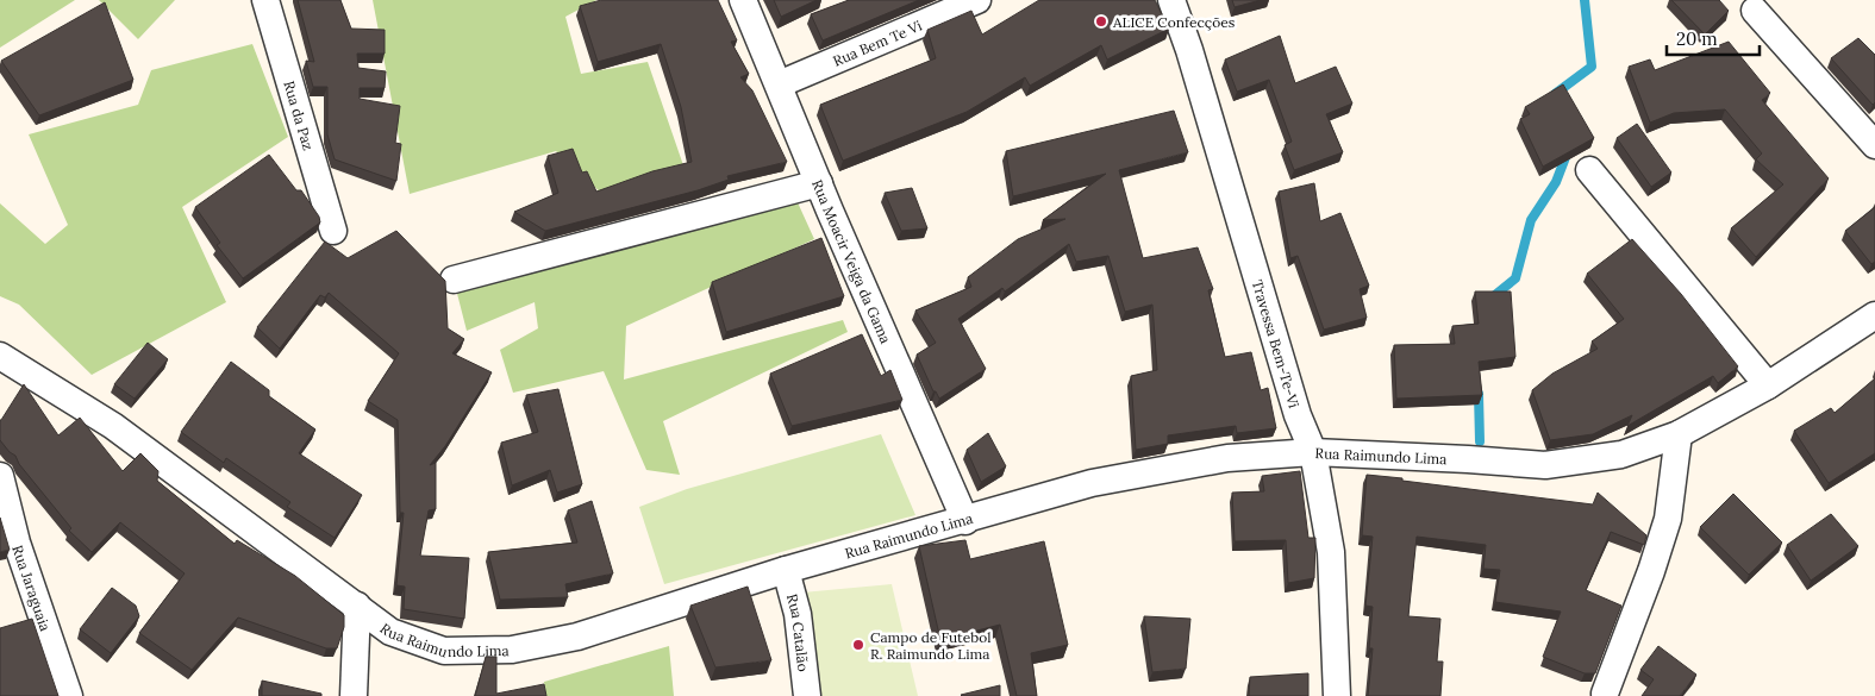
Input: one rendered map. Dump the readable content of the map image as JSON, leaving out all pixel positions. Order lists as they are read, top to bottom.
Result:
{
  "streets": {
    "street": [
      "Rua Bem Te Vi",
      "Rua da Paz",
      "Rua Moacir Veiga da Gama",
      "Travessa Bem-Te-Vi",
      "Rua Raimundo Lima",
      "Rua Jaraguaia",
      "Rua Catalão"
    ]
  },
  "crossings": [
    ["Rua Bem Te Vi", "Rua Moacir Veiga da Gama"],
    ["Rua Moacir Veiga da Gama", "Rua Raimundo Lima"],
    ["Travessa Bem-Te-Vi", "Rua Raimundo Lima"],
    ["Rua Raimundo Lima", "Rua Catalão"]
  ],
  "places": ["ALICE Confecções", "Campo de Futebol R. Raimundo Lima"],
  "scale_bar": "20 m"
}
